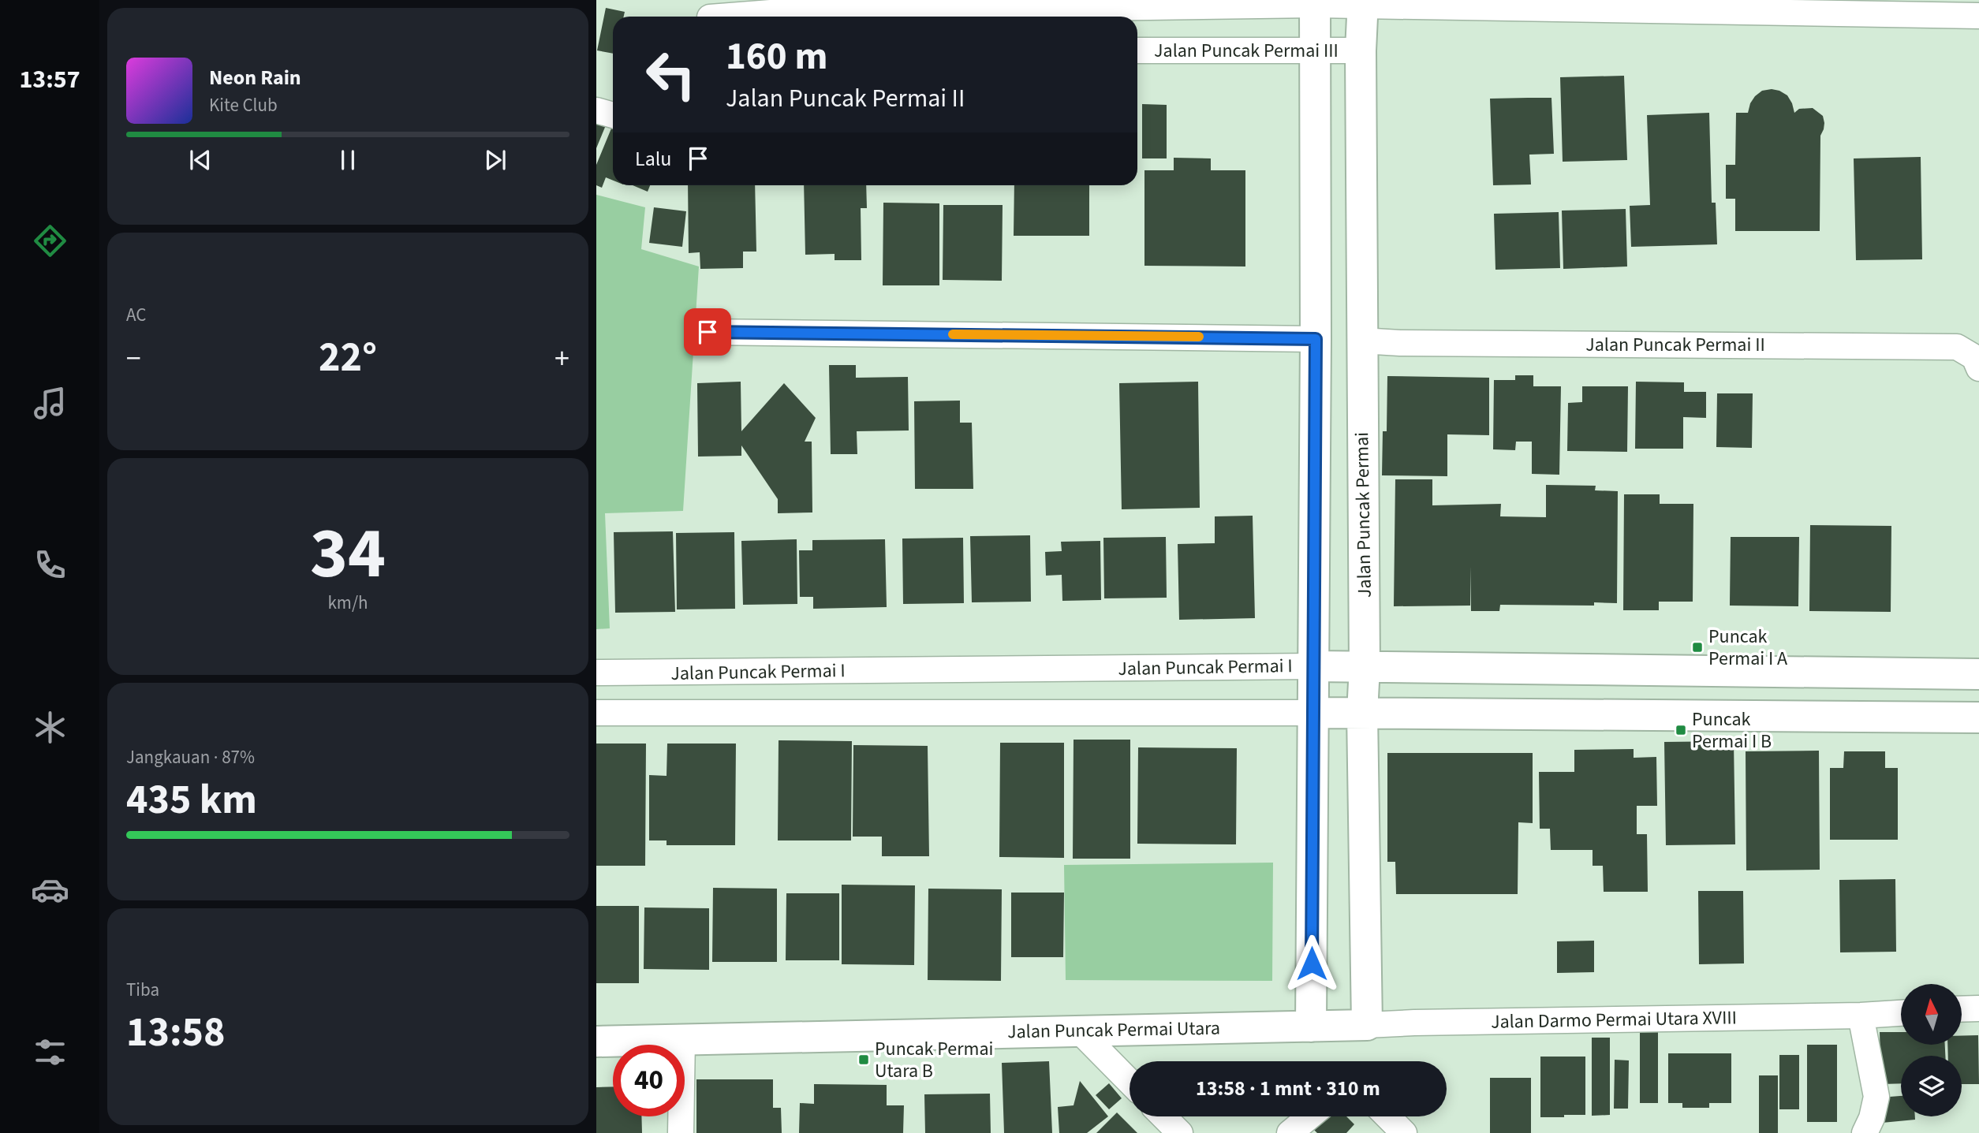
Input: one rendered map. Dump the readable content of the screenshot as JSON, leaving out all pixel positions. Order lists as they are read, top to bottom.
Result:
{
  "streets": {
    "street": [
      "Jalan Puncak Permai III",
      "Jalan Puncak Permai II",
      "Jalan Puncak Permai",
      "Jalan Puncak Permai I",
      "Jalan Darmo Permai Utara XVIII",
      "Jalan Puncak Permai Utara"
    ]
  },
  "crossings": [
    ["Jalan Puncak Permai III", "Jalan Puncak Permai"],
    ["Jalan Puncak Permai II", "Jalan Puncak Permai"],
    ["Jalan Puncak Permai", "Jalan Puncak Permai I"],
    ["Jalan Puncak Permai", "Jalan Darmo Permai Utara XVIII"],
    ["Jalan Puncak Permai", "Jalan Puncak Permai Utara"],
    ["Jalan Darmo Permai Utara XVIII", "Jalan Puncak Permai Utara"]
  ],
  "places": {
    "transit": ["Puncak Permai I A", "Puncak Permai I B", "Puncak Permai Utara B"]
  },
  "north": "top",
  "page": {
    "tabs": "13:57",
    "turn": ["160 m", "Jalan Puncak Permai II"],
    "song": ["Neon Rain", "Kite Club"],
    "then": "Lalu",
    "tile": [
      "AC",
      ["34", "km/h"],
      ["Jangkauan · 87%", "435 km"],
      ["Tiba", "13:58"]
    ],
    "heat": ["−", "22°", "+"],
    "limit": "40",
    "trip": "13:58 · 1 mnt · 310 m"
  }
}
